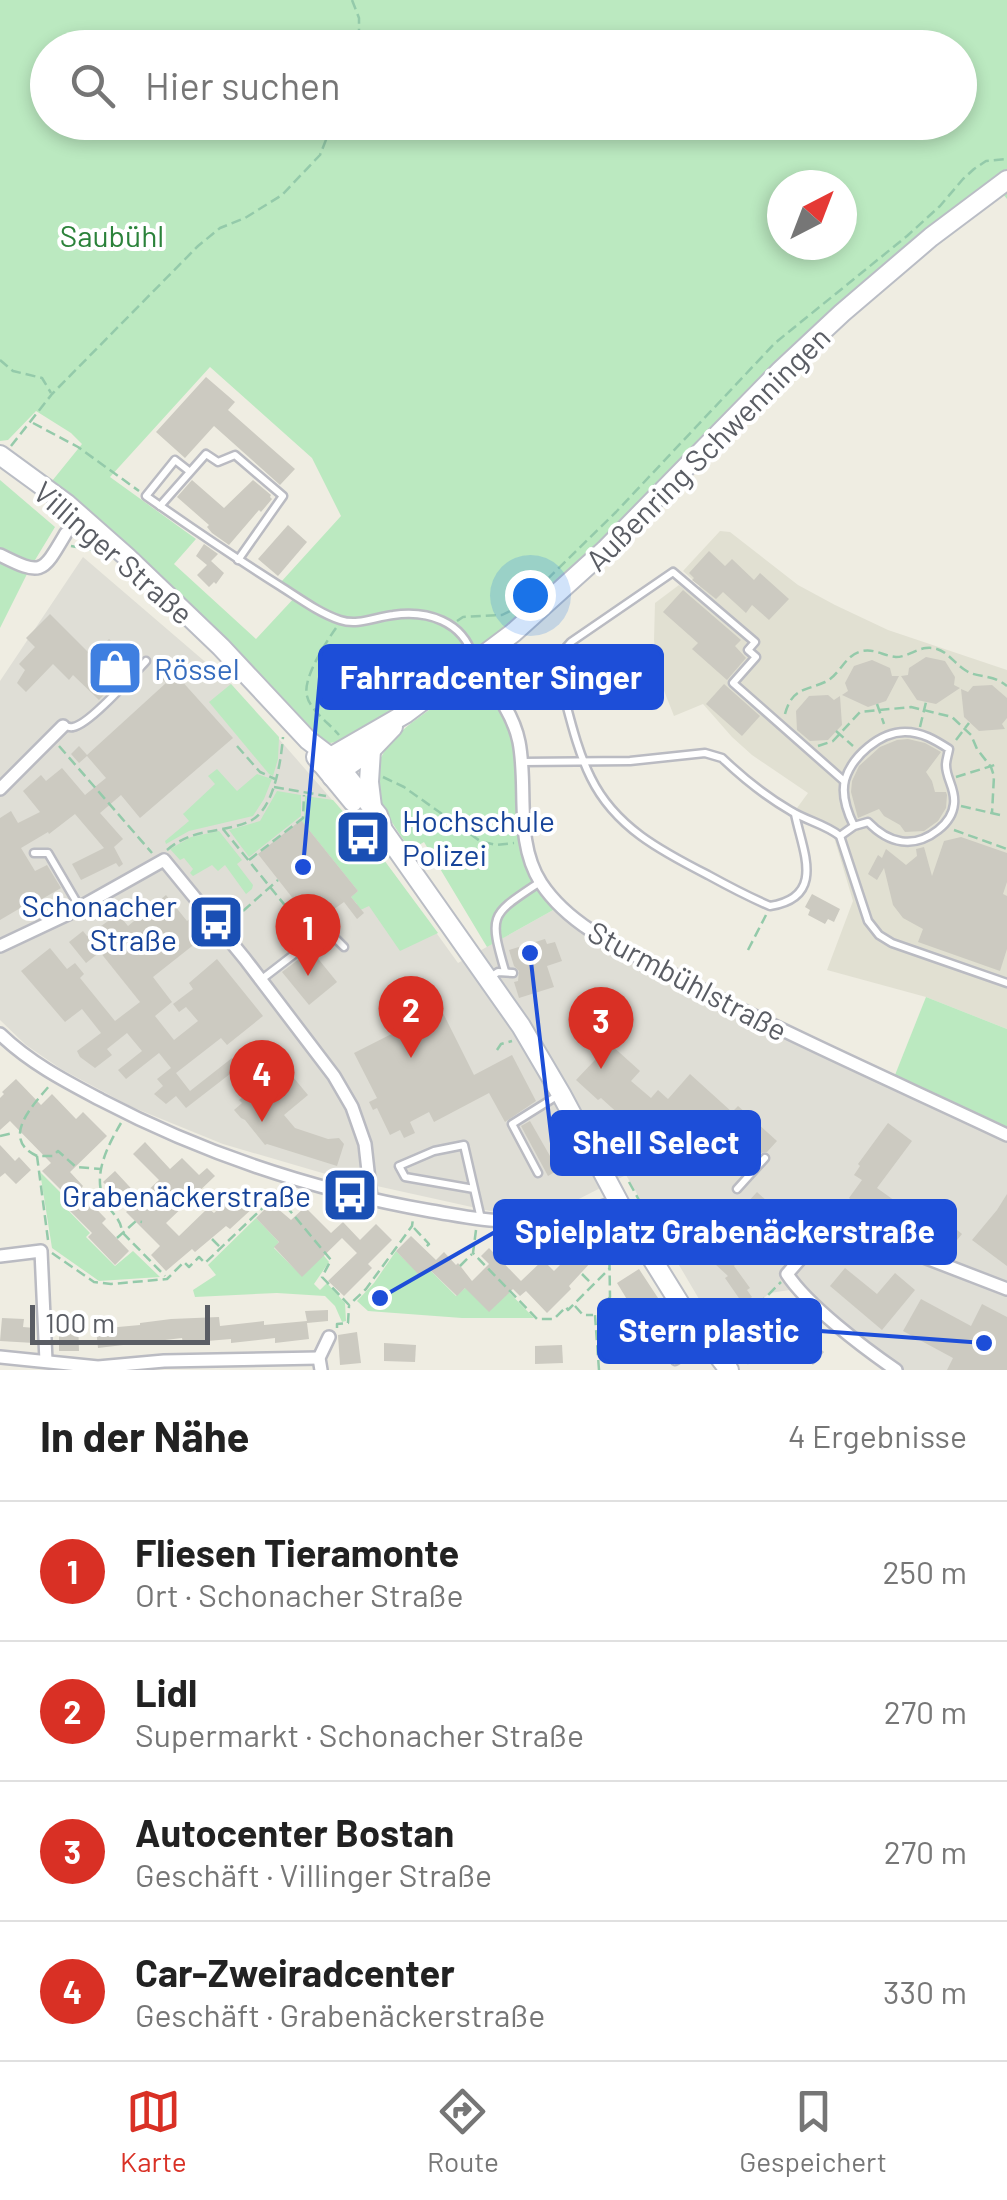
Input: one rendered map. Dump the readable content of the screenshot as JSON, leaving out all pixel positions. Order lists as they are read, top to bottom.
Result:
{
  "streets": {
    "main road": ["Außenring Schwenningen", "Villinger Straße"],
    "street": ["Sturmbühlstraße"]
  },
  "crossings": [
    ["Außenring Schwenningen", "Villinger Straße"],
    ["Außenring Schwenningen", "Sturmbühlstraße"]
  ],
  "parks": ["Saubühl"],
  "places": {
    "shop": ["Rössel"],
    "bus stop": ["Hochschule Polizei", "Schonacher Straße", "Grabenäckerstraße"],
    "other": [
      "Fahrradcenter Singer",
      "Shell Select",
      "Spielplatz Grabenäckerstraße",
      "Stern plastic"
    ]
  },
  "scale_bar": "100 m",
  "north": "top right",
  "page": {
    "search": "Hier suchen",
    "pins": [
      "1",
      "2",
      "3",
      "4"
    ],
    "scale": "100 m",
    "heading": ["In der Nähe", "4 Ergebnisse"],
    "list": [
      {
        "mark": "1",
        "name": "Fliesen Tieramonte",
        "note": "Ort · Schonacher Straße",
        "value": "250 m"
      },
      {
        "mark": "2",
        "name": "Lidl",
        "note": "Supermarkt · Schonacher Straße",
        "value": "270 m"
      },
      {
        "mark": "3",
        "name": "Autocenter Bostan",
        "note": "Geschäft · Villinger Straße",
        "value": "270 m"
      },
      {
        "mark": "4",
        "name": "Car-Zweiradcenter",
        "note": "Geschäft · Grabenäckerstraße",
        "value": "330 m"
      }
    ],
    "nav": ["Karte", "Route", "Gespeichert"]
  }
}
